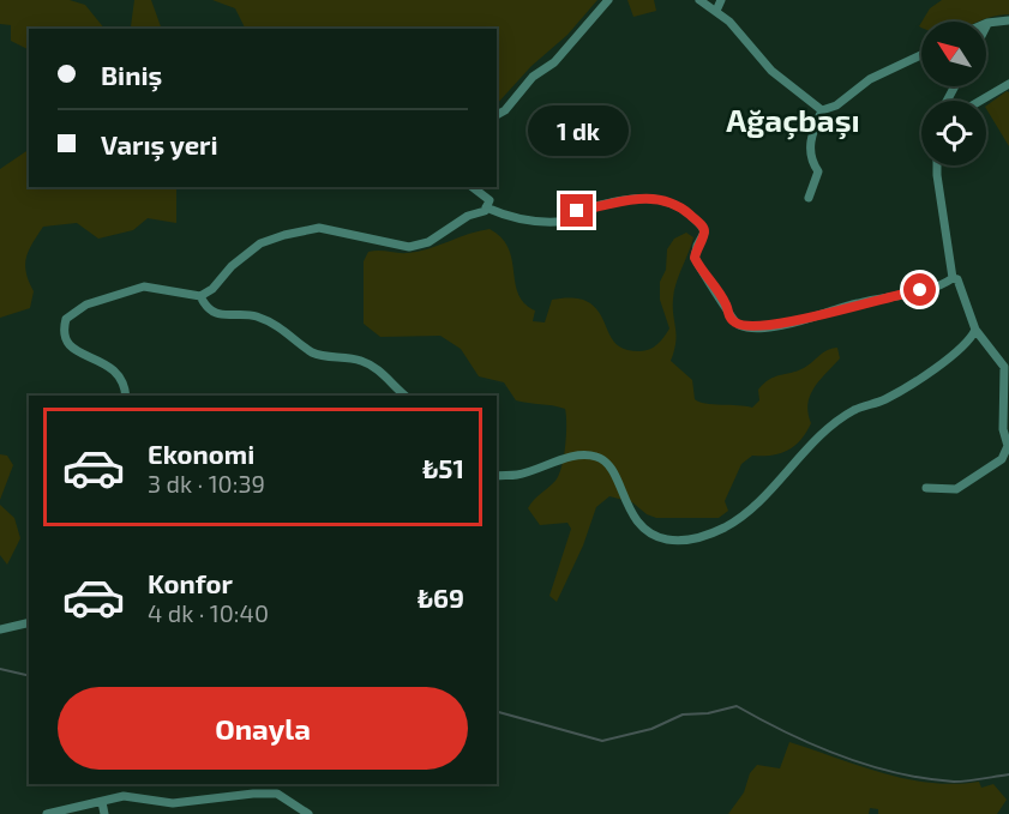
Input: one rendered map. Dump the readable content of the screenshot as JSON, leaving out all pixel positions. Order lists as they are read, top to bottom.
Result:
{
  "districts": ["Ağaçbaşı"],
  "north": "top left",
  "page": {
    "banner": ["Biniş", "Varış yeri"],
    "bubble": "1 dk",
    "list": [
      {
        "name": "Ekonomi",
        "note": "3 dk · 10:39",
        "value": "₺51"
      },
      {
        "name": "Konfor",
        "note": "4 dk · 10:40",
        "value": "₺69"
      }
    ],
    "buttons": "Onayla"
  }
}
